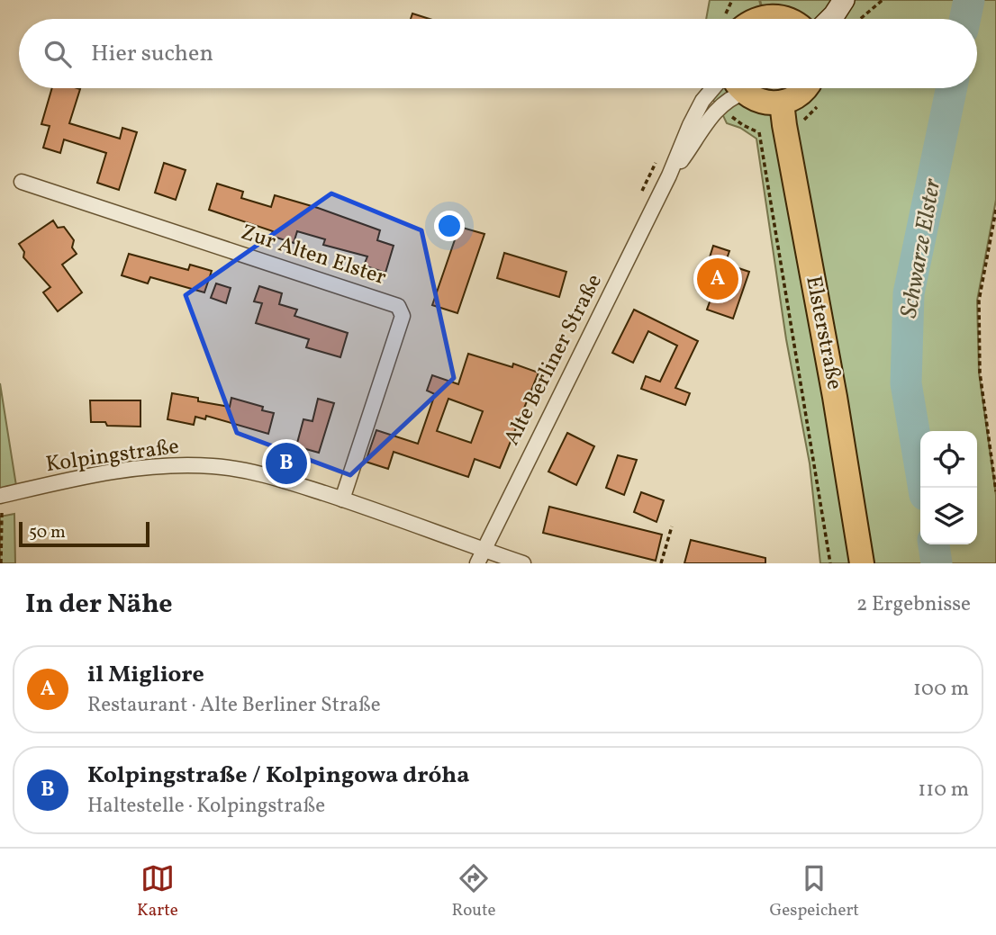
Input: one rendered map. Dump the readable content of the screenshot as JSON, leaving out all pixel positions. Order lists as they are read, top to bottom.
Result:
{
  "streets": {
    "main road": ["Elsterstraße"],
    "street": ["Zur Alten Elster", "Alte Berliner Straße", "Kolpingstraße"]
  },
  "crossings": [
    ["Zur Alten Elster", "Kolpingstraße"],
    ["Alte Berliner Straße", "Kolpingstraße"]
  ],
  "water": ["Schwarze Elster"],
  "scale_bar": "50 m",
  "page": {
    "search": "Hier suchen",
    "pins": ["A", "B"],
    "scale": "50 m",
    "heading": ["In der Nähe", "2 Ergebnisse"],
    "list": [
      {
        "mark": "A",
        "name": "il Migliore",
        "note": "Restaurant · Alte Berliner Straße",
        "value": "100 m"
      },
      {
        "mark": "B",
        "name": "Kolpingstraße / Kolpingowa dróha",
        "note": "Haltestelle · Kolpingstraße",
        "value": "110 m"
      }
    ],
    "nav": ["Karte", "Route", "Gespeichert"]
  }
}
